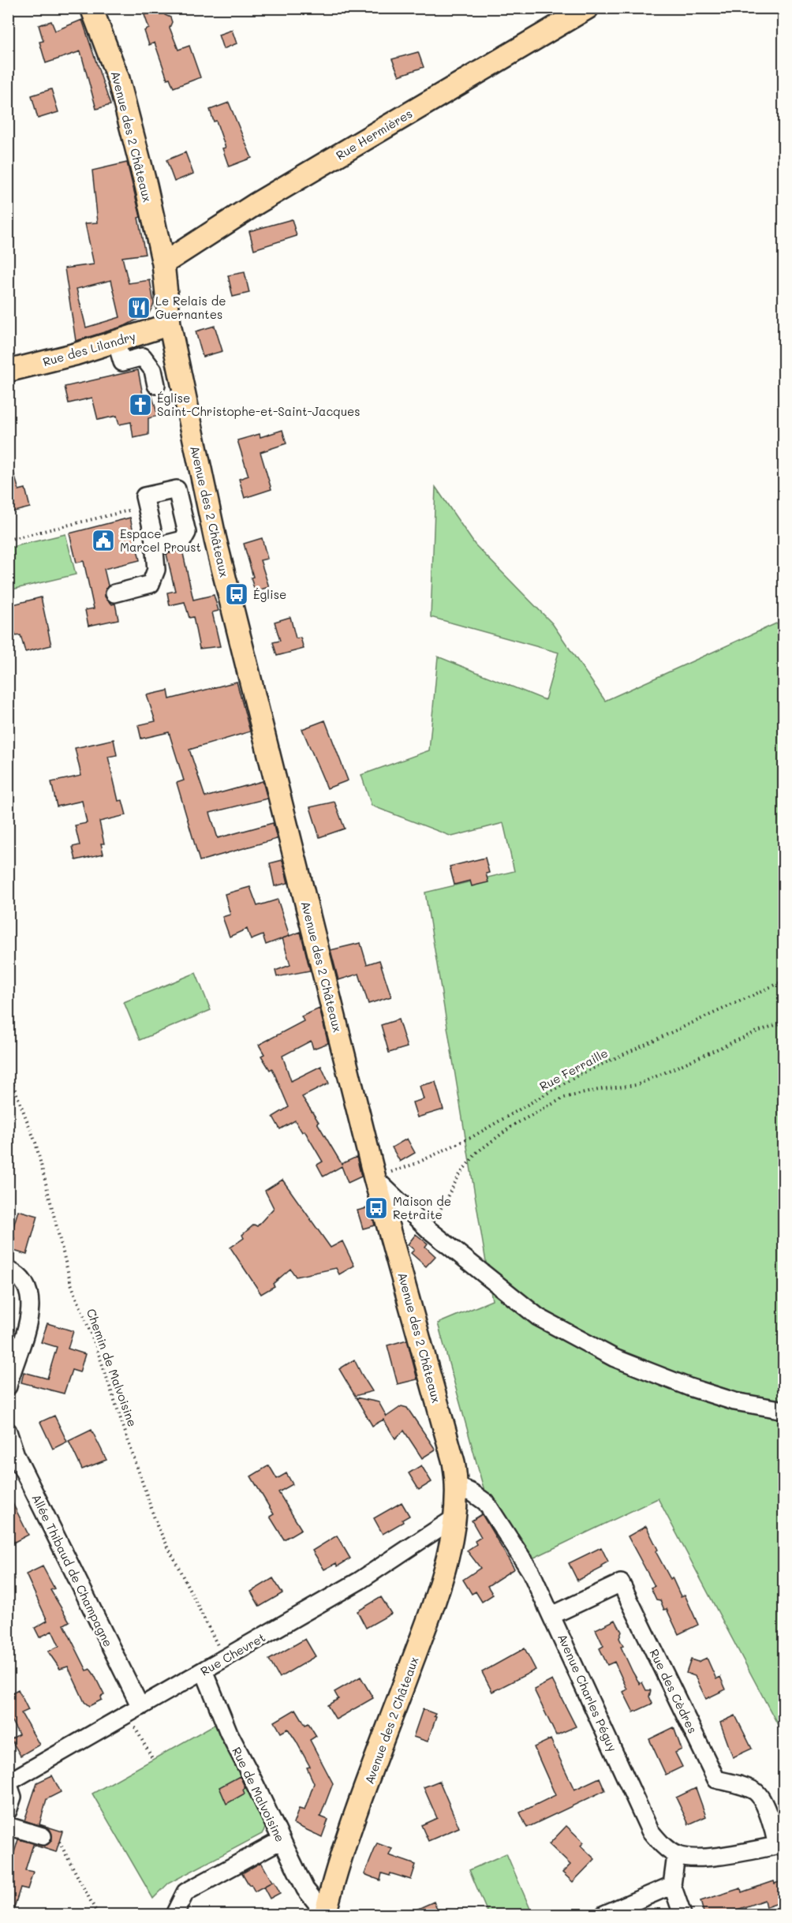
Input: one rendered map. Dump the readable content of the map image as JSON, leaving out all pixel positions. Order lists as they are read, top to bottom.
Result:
{
  "streets": {
    "main road": ["Rue Hermières", "Avenue des 2 Châteaux", "Rue des Lilandry"],
    "street": [
      "Allée Thibaud de Champagne",
      "Rue Chevret",
      "Rue des Cèdres",
      "Avenue Charles Péguy",
      "Rue de Malvoisine"
    ],
    "path": ["Rue Ferraille", "Chemin de Malvoisine"]
  },
  "crossings": [
    ["Rue Hermières", "Avenue des 2 Châteaux"],
    ["Avenue des 2 Châteaux", "Rue des Lilandry"],
    ["Avenue des 2 Châteaux", "Rue Ferraille"],
    ["Avenue des 2 Châteaux", "Rue Chevret"],
    ["Avenue des 2 Châteaux", "Avenue Charles Péguy"],
    ["Avenue des 2 Châteaux", "Rue de Malvoisine"],
    ["Chemin de Malvoisine", "Rue Chevret"],
    ["Allée Thibaud de Champagne", "Rue Chevret"],
    ["Rue Chevret", "Rue de Malvoisine"],
    ["Rue des Cèdres", "Avenue Charles Péguy"]
  ],
  "places": {
    "restaurant": ["Le Relais de Guernantes"],
    "church": ["Église Saint-Christophe-et-Saint-Jacques"],
    "public building": ["Espace Marcel Proust"],
    "bus stop": ["Église", "Maison de Retraite"]
  }
}
